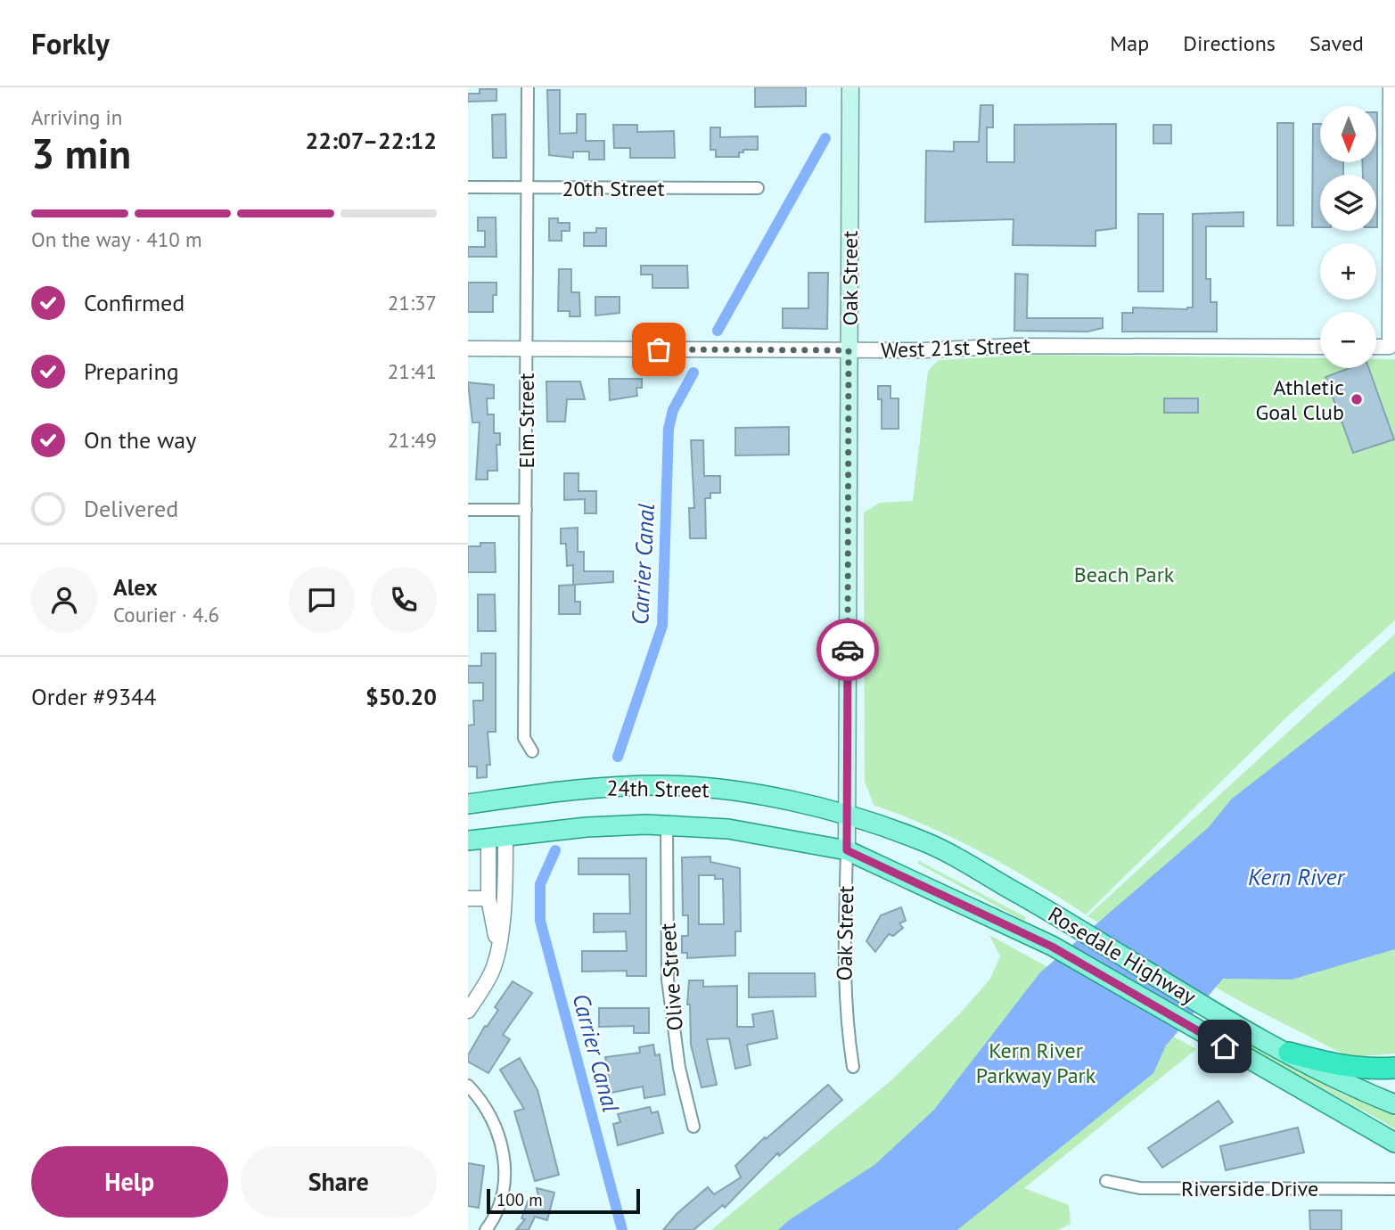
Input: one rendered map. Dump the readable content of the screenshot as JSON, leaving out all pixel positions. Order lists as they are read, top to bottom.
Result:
{
  "streets": {
    "main road": ["Oak Street", "24th Street", "Rosedale Highway"],
    "street": [
      "20th Street",
      "West 21st Street",
      "Elm Street",
      "Olive Street",
      "Riverside Drive"
    ]
  },
  "crossings": [
    ["20th Street", "Elm Street"],
    ["Oak Street", "West 21st Street"],
    ["Oak Street", "24th Street"],
    ["Oak Street", "Rosedale Highway"],
    ["West 21st Street", "Elm Street"],
    ["24th Street", "Rosedale Highway"],
    ["24th Street", "Olive Street"]
  ],
  "water": ["Carrier Canal", "Kern River"],
  "parks": ["Beach Park", "Kern River Parkway Park"],
  "places": ["Athletic Goal Club"],
  "scale_bar": "100 m",
  "north": "bottom",
  "page": {
    "header": "Forkly",
    "nav": ["Map", "Directions", "Saved"],
    "heading": ["3 min", "Arriving in", "22:07–22:12"],
    "panel": [
      "Alex",
      "Courier · 4.6",
      "Order #9344",
      "$50.20"
    ],
    "map_buttons": ["+", "−"],
    "bar": "On the way · 410 m",
    "list": [
      ["Confirmed", "21:37"],
      ["Preparing", "21:41"],
      ["On the way", "21:49"],
      "Delivered"
    ],
    "buttons": ["Help", "Share"],
    "scale": "100 m"
  }
}
